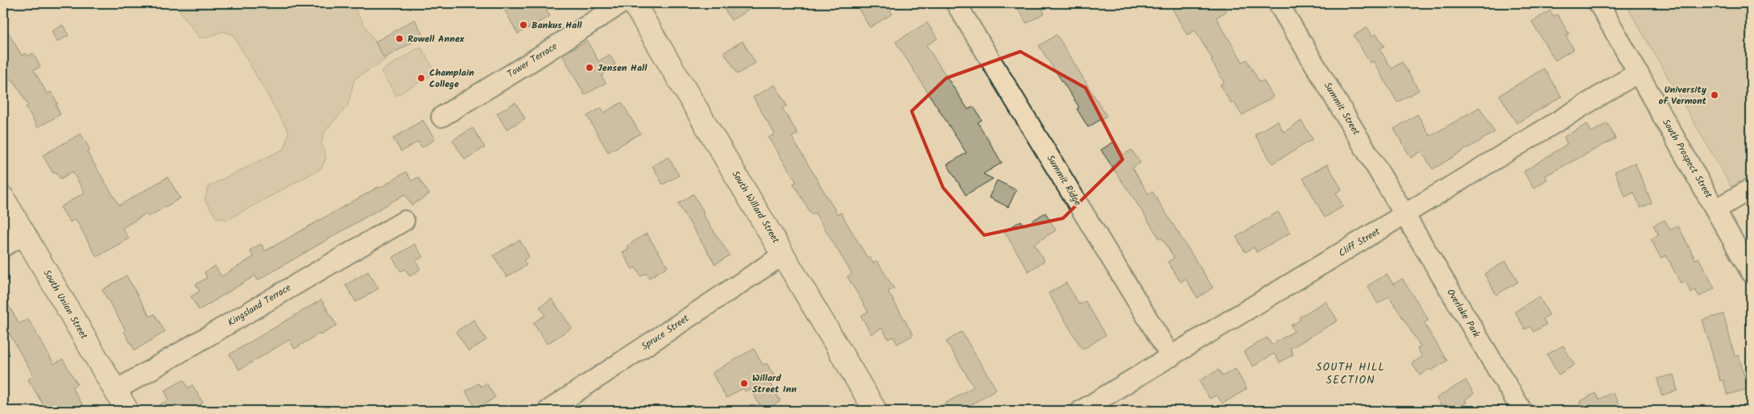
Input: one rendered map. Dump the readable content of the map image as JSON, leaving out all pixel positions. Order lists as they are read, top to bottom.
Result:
{
  "streets": {
    "main road": ["South Willard Street", "South Union Street"],
    "street": [
      "Tower Terrace",
      "Summit Street",
      "South Prospect Street",
      "Summit Ridge",
      "Cliff Street",
      "Kingsland Terrace",
      "Overlake Park",
      "Spruce Street"
    ]
  },
  "crossings": [
    ["Summit Street", "Cliff Street"],
    ["Summit Street", "Overlake Park"],
    ["South Prospect Street", "Cliff Street"],
    ["Summit Ridge", "Cliff Street"],
    ["South Willard Street", "Spruce Street"],
    ["Cliff Street", "Overlake Park"],
    ["South Union Street", "Kingsland Terrace"]
  ],
  "districts": ["SOUTH HILL SECTION"],
  "places": [
    "Bankus Hall",
    "Rowell Annex",
    "Jensen Hall",
    "Champlain College",
    "University of Vermont",
    "Willard Street Inn"
  ]
}
